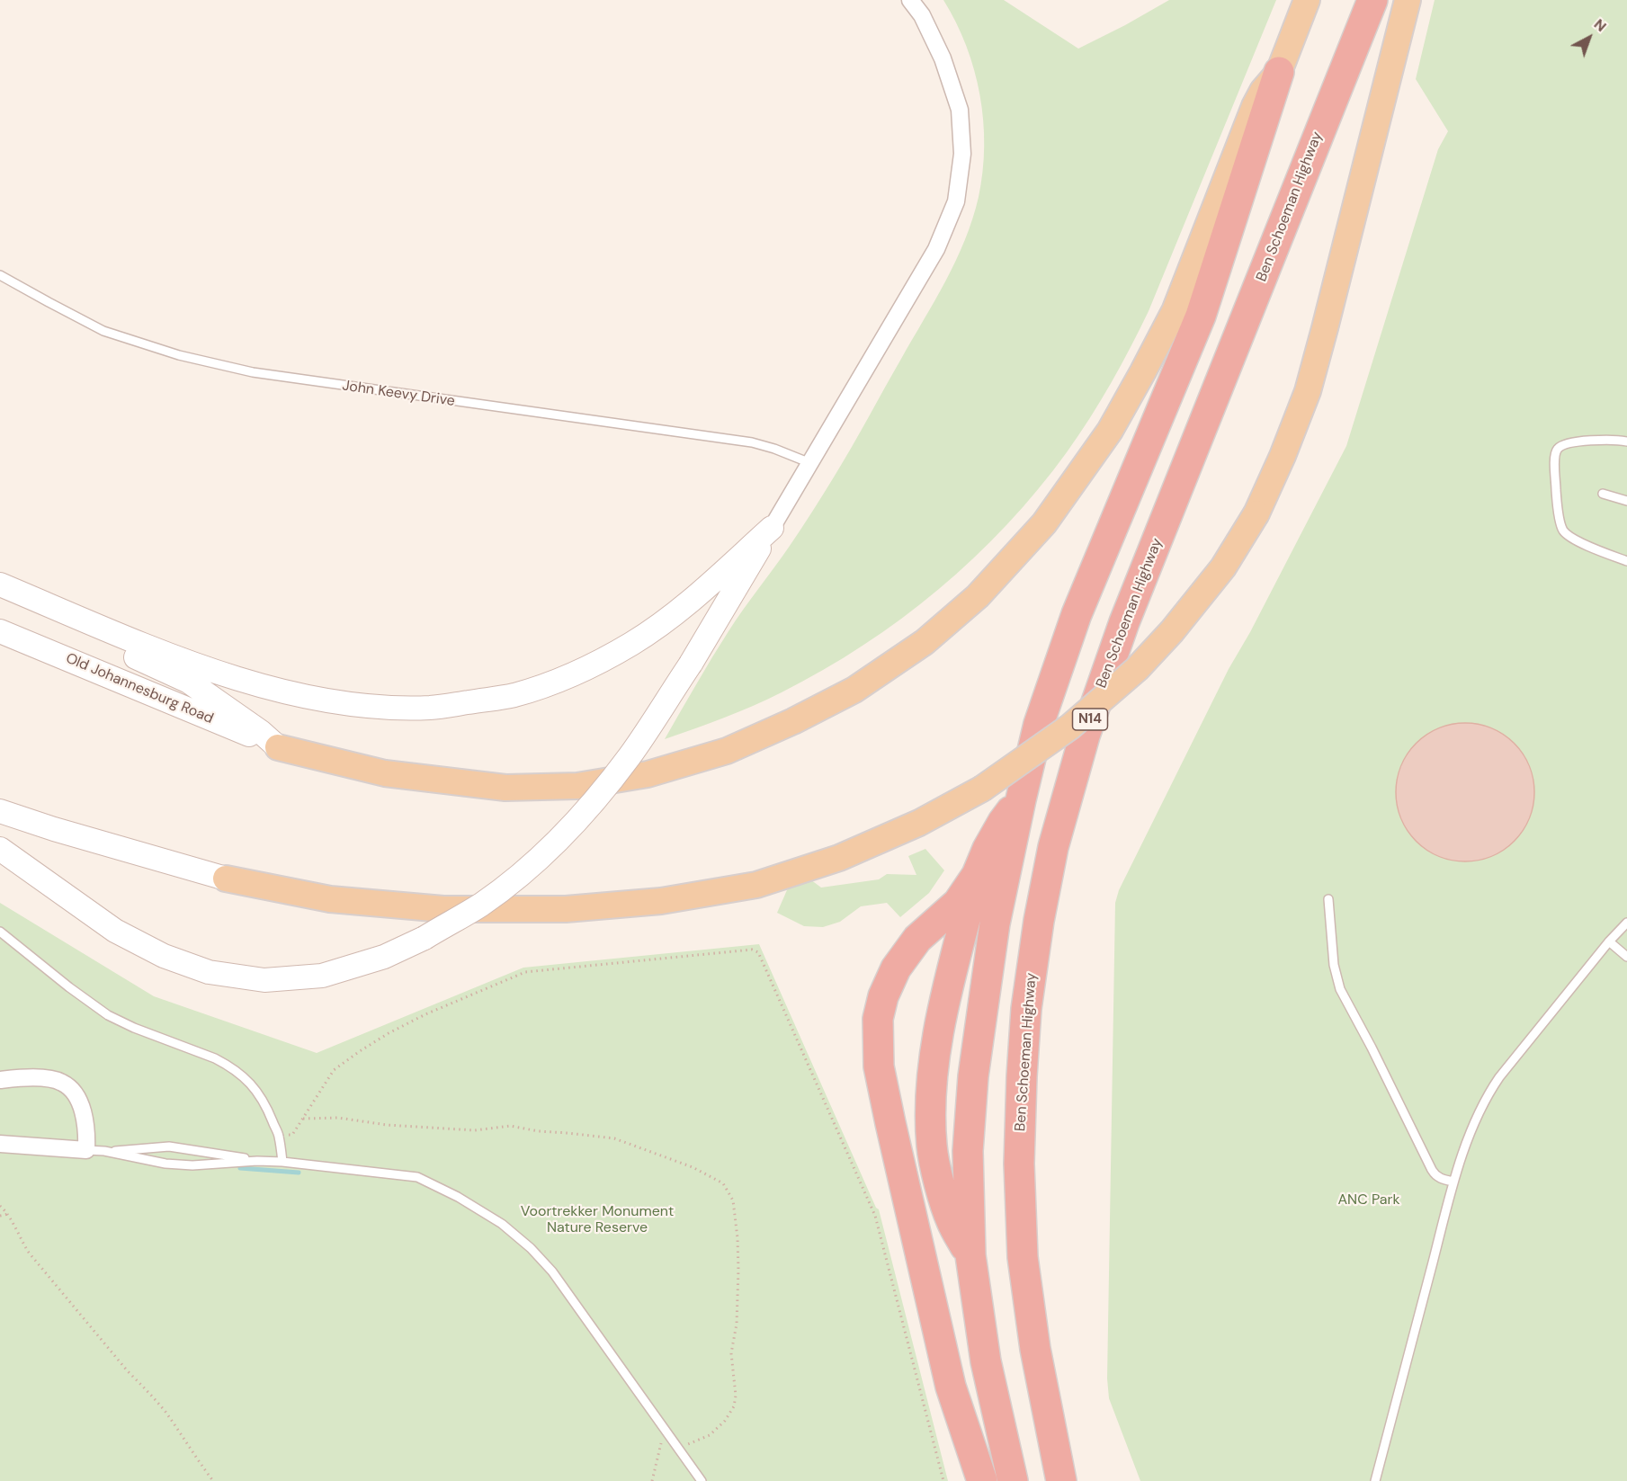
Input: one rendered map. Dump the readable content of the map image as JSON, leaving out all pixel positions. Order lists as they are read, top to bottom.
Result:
{
  "streets": {
    "highway": ["Ben Schoeman Highway", "N14"],
    "main road": ["Old Johannesburg Road"],
    "lane": ["John Keevy Drive"]
  },
  "parks": ["ANC Park", "Voortrekker Monument Nature Reserve"],
  "north": "top right"
}
